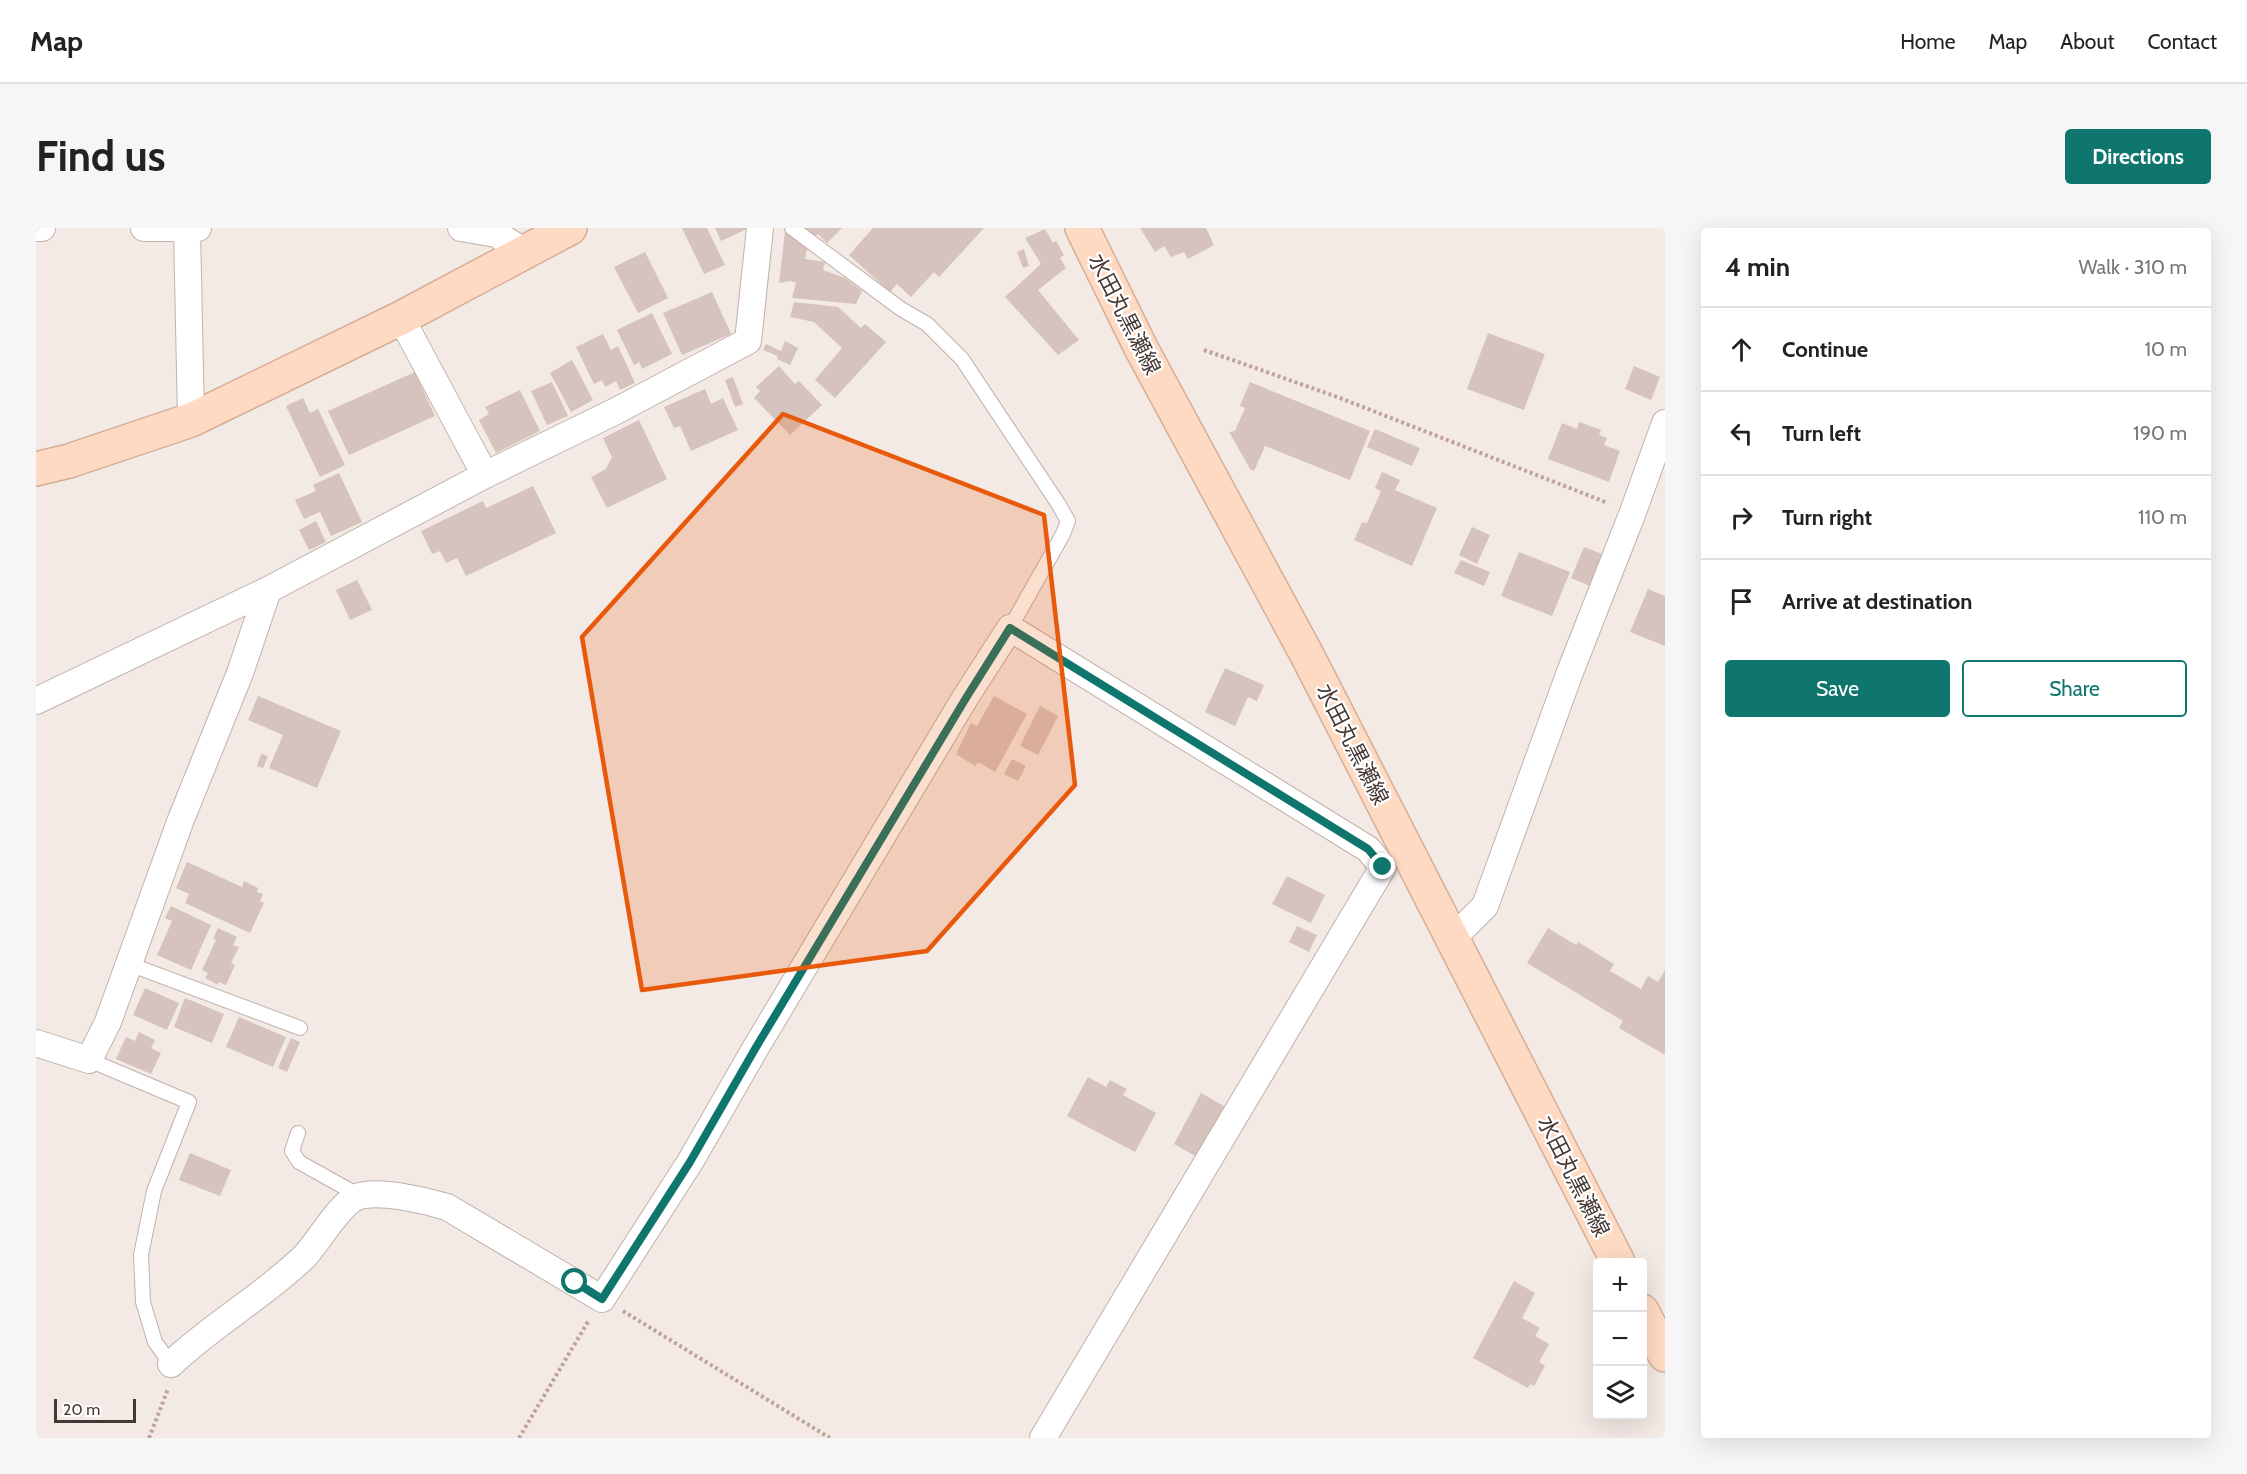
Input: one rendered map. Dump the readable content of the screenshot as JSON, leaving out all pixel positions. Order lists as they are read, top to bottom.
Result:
{
  "streets": {
    "main road": ["水田丸黒瀬線"]
  },
  "scale_bar": "20 m",
  "page": {
    "header": "Map",
    "nav": [
      "Home",
      "Map",
      "About",
      "Contact"
    ],
    "buttons": [
      "Directions",
      ["Save", "Share"]
    ],
    "title": "Find us",
    "heading": ["4 min", "Walk · 310 m"],
    "list": [
      ["Continue", "10 m"],
      ["Turn left", "190 m"],
      ["Turn right", "110 m"],
      "Arrive at destination"
    ],
    "map_buttons": ["+", "−"],
    "scale": "20 m"
  }
}
